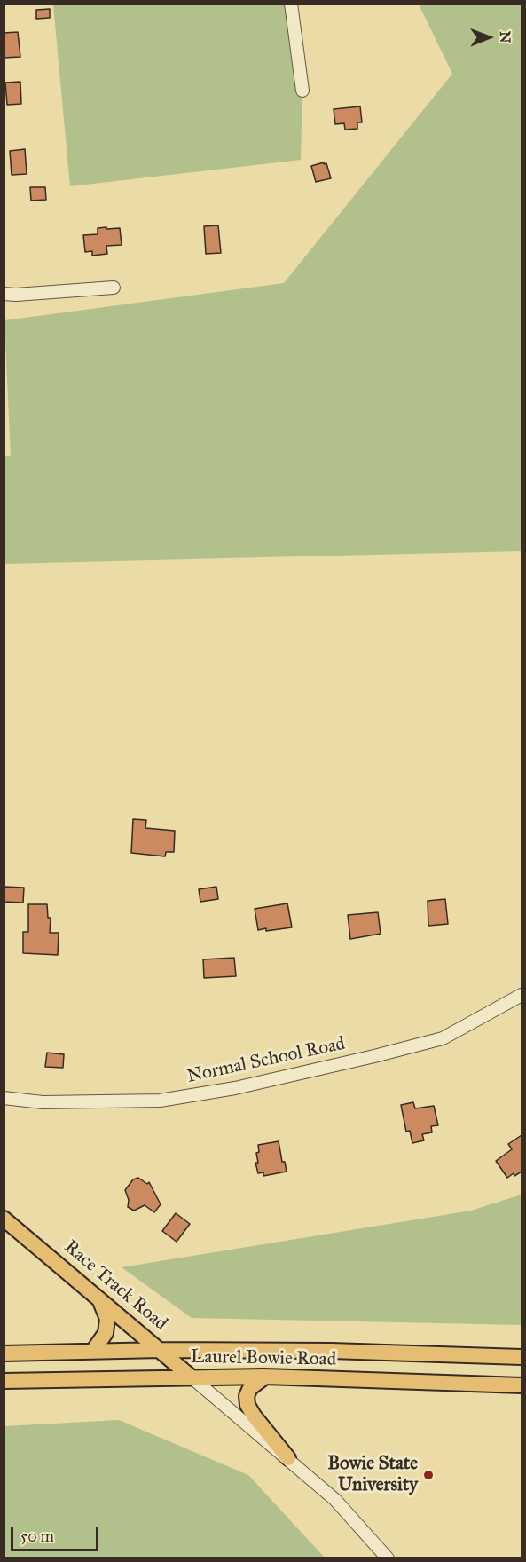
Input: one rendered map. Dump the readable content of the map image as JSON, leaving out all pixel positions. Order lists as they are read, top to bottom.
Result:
{
  "streets": {
    "main road": ["Race Track Road", "Laurel Bowie Road"],
    "street": ["Normal School Road"]
  },
  "crossings": [
    ["Race Track Road", "Laurel Bowie Road"]
  ],
  "places": ["Bowie State University"],
  "scale_bar": "50 m",
  "north": "right"
}
